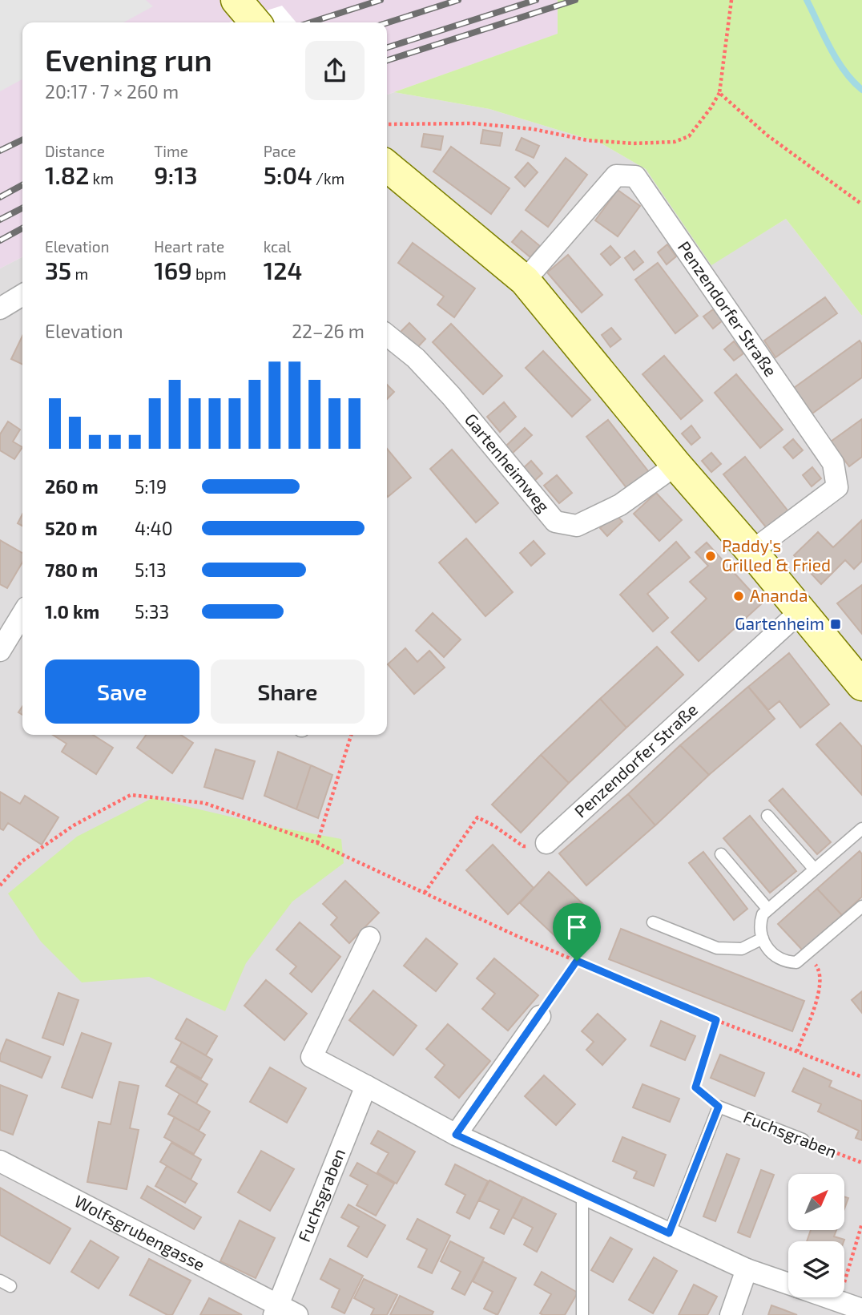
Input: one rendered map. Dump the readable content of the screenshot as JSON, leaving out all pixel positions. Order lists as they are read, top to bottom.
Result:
{
  "streets": {
    "street": [
      "Penzendorfer Straße",
      "Gartenheimweg",
      "Fuchsgraben",
      "Wolfsgrubengasse"
    ]
  },
  "crossings": [
    ["Fuchsgraben", "Wolfsgrubengasse"]
  ],
  "places": {
    "other": ["Paddy's Grilled & Fried", "Ananda"],
    "transit": ["Gartenheim"]
  },
  "north": "top right",
  "page": {
    "heading": ["Evening run", "20:17 · 7 × 260 m"],
    "stats": [
      ["Distance", "1.82 km"],
      ["Time", "9:13"],
      ["Pace", "5:04 /km"],
      ["Elevation", "35 m"],
      ["Heart rate", "169 bpm"],
      ["kcal", "124"]
    ],
    "chart": ["Elevation", "22–26 m"],
    "list": [
      {
        "name": "260 m",
        "note": "5:19"
      },
      {
        "name": "520 m",
        "note": "4:40"
      },
      {
        "name": "780 m",
        "note": "5:13"
      },
      {
        "name": "1.0 km",
        "note": "5:33"
      }
    ],
    "buttons": ["Save", "Share"]
  }
}
